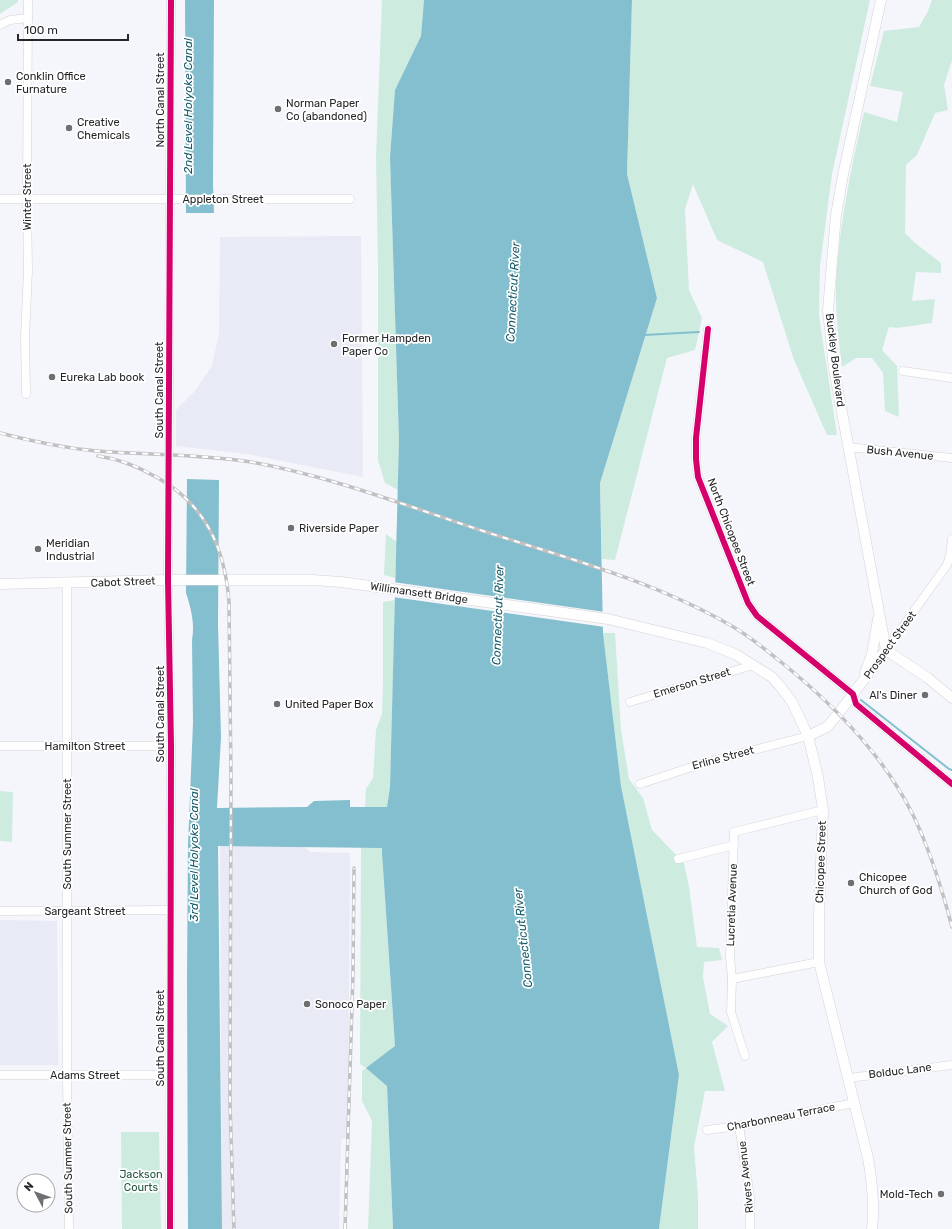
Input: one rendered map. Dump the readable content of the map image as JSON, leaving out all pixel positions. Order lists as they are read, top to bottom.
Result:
{
  "streets": {
    "main road": [
      "Buckley Boulevard",
      "Cabot Street",
      "Willimansett Bridge",
      "Prospect Street",
      "Chicopee Street"
    ],
    "street": [
      "North Canal Street",
      "Winter Street",
      "Appleton Street",
      "South Canal Street",
      "Bush Avenue",
      "North Chicopee Street",
      "Emerson Street",
      "Hamilton Street",
      "Erline Street",
      "South Summer Street",
      "Lucretia Avenue",
      "Sargeant Street",
      "Bolduc Lane",
      "Adams Street",
      "Charbonneau Terrace",
      "Rivers Avenue"
    ]
  },
  "crossings": [
    ["North Canal Street", "Appleton Street"],
    ["North Canal Street", "South Canal Street"],
    ["Winter Street", "Appleton Street"],
    ["Appleton Street", "South Canal Street"],
    ["Buckley Boulevard", "Bush Avenue"],
    ["Buckley Boulevard", "Prospect Street"],
    ["South Canal Street", "Cabot Street"],
    ["South Canal Street", "Hamilton Street"],
    ["South Canal Street", "Sargeant Street"],
    ["South Canal Street", "Adams Street"],
    ["North Chicopee Street", "Prospect Street"],
    ["Cabot Street", "Willimansett Bridge"],
    ["Cabot Street", "South Summer Street"],
    ["Willimansett Bridge", "Chicopee Street"],
    ["Prospect Street", "Erline Street"],
    ["Prospect Street", "Chicopee Street"],
    ["Emerson Street", "Chicopee Street"],
    ["Hamilton Street", "South Summer Street"],
    ["Erline Street", "Chicopee Street"],
    ["South Summer Street", "Sargeant Street"],
    ["South Summer Street", "Adams Street"],
    ["Chicopee Street", "Lucretia Avenue"],
    ["Chicopee Street", "Bolduc Lane"],
    ["Chicopee Street", "Charbonneau Terrace"],
    ["Charbonneau Terrace", "Rivers Avenue"]
  ],
  "water": ["2nd Level Holyoke Canal", "Connecticut River", "3rd Level Holyoke Canal"],
  "parks": ["Jackson Courts"],
  "places": [
    "Conklin Office Furnature",
    "Norman Paper Co (abandoned)",
    "Creative Chemicals",
    "Former Hampden Paper Co",
    "Eureka Lab book",
    "Riverside Paper",
    "Meridian Industrial",
    "Al's Diner",
    "United Paper Box",
    "Chicopee Church of God",
    "Sonoco Paper",
    "Mold-Tech"
  ],
  "scale_bar": "100 m",
  "north": "top left"
}
